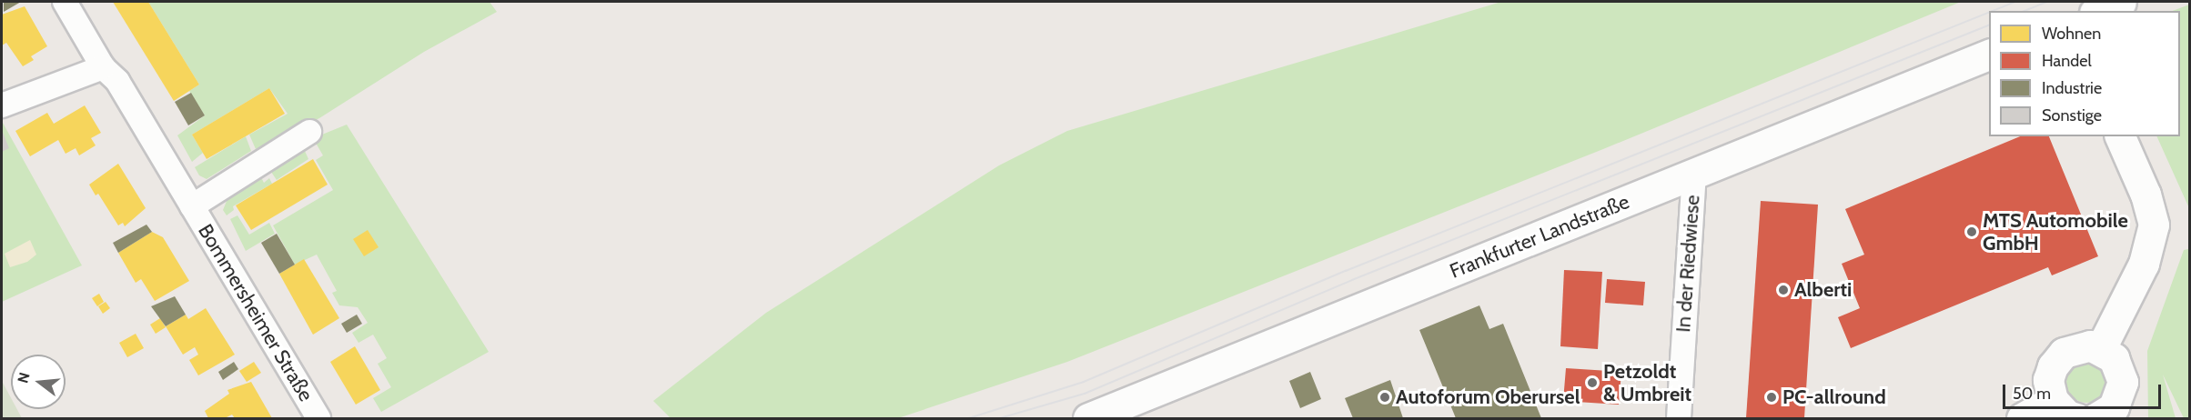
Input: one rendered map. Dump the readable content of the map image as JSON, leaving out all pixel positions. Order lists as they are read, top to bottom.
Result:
{
  "streets": {
    "main road": ["Frankfurter Landstraße"],
    "street": ["In der Riedwiese", "Bommersheimer Straße"]
  },
  "crossings": [
    ["Frankfurter Landstraße", "In der Riedwiese"]
  ],
  "places": [
    "MTS Automobile GmbH",
    "Alberti",
    "Petzoldt & Umbreit",
    "Autoforum Oberursel",
    "PC-allround"
  ],
  "legend": [
    "Wohnen",
    "Handel",
    "Industrie",
    "Sonstige"
  ],
  "scale_bar": "50 m",
  "north": "left"
}
